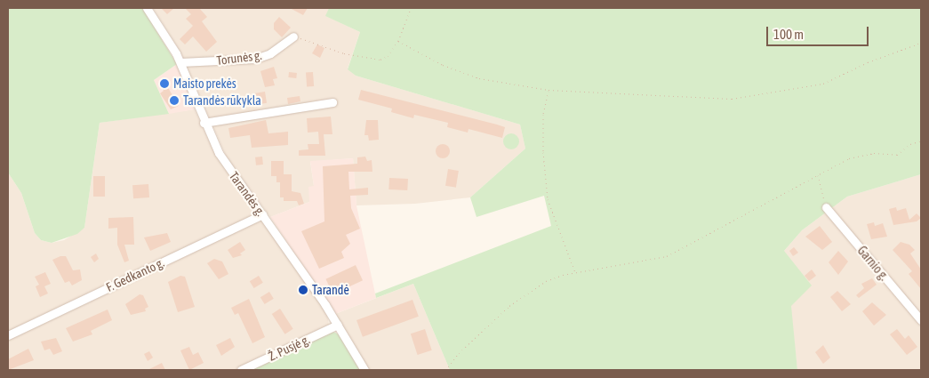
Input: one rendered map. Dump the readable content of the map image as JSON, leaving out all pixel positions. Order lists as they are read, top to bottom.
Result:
{
  "streets": {
    "street": [
      "Torunės g.",
      "Tarandės g.",
      "Garnio g.",
      "F. Gedkanto g.",
      "Ž. Pusjė g."
    ]
  },
  "crossings": [
    ["Torunės g.", "Tarandės g."],
    ["Tarandės g.", "F. Gedkanto g."],
    ["Tarandės g.", "Ž. Pusjė g."]
  ],
  "places": ["Maisto prekės", "Tarandės rūkykla", "Tarandė"],
  "scale_bar": "100 m"
}
